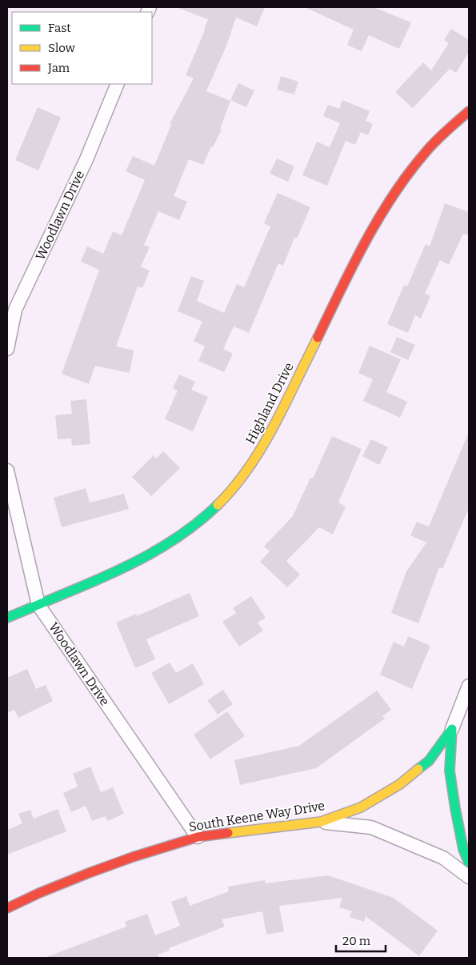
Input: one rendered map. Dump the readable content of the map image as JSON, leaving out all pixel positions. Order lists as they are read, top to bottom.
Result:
{
  "streets": {
    "main road": ["Highland Drive", "South Keene Way Drive"],
    "street": ["Woodlawn Drive"]
  },
  "crossings": [
    ["Woodlawn Drive", "Highland Drive"],
    ["Woodlawn Drive", "South Keene Way Drive"]
  ],
  "legend": ["Fast", "Slow", "Jam"],
  "scale_bar": "20 m"
}
